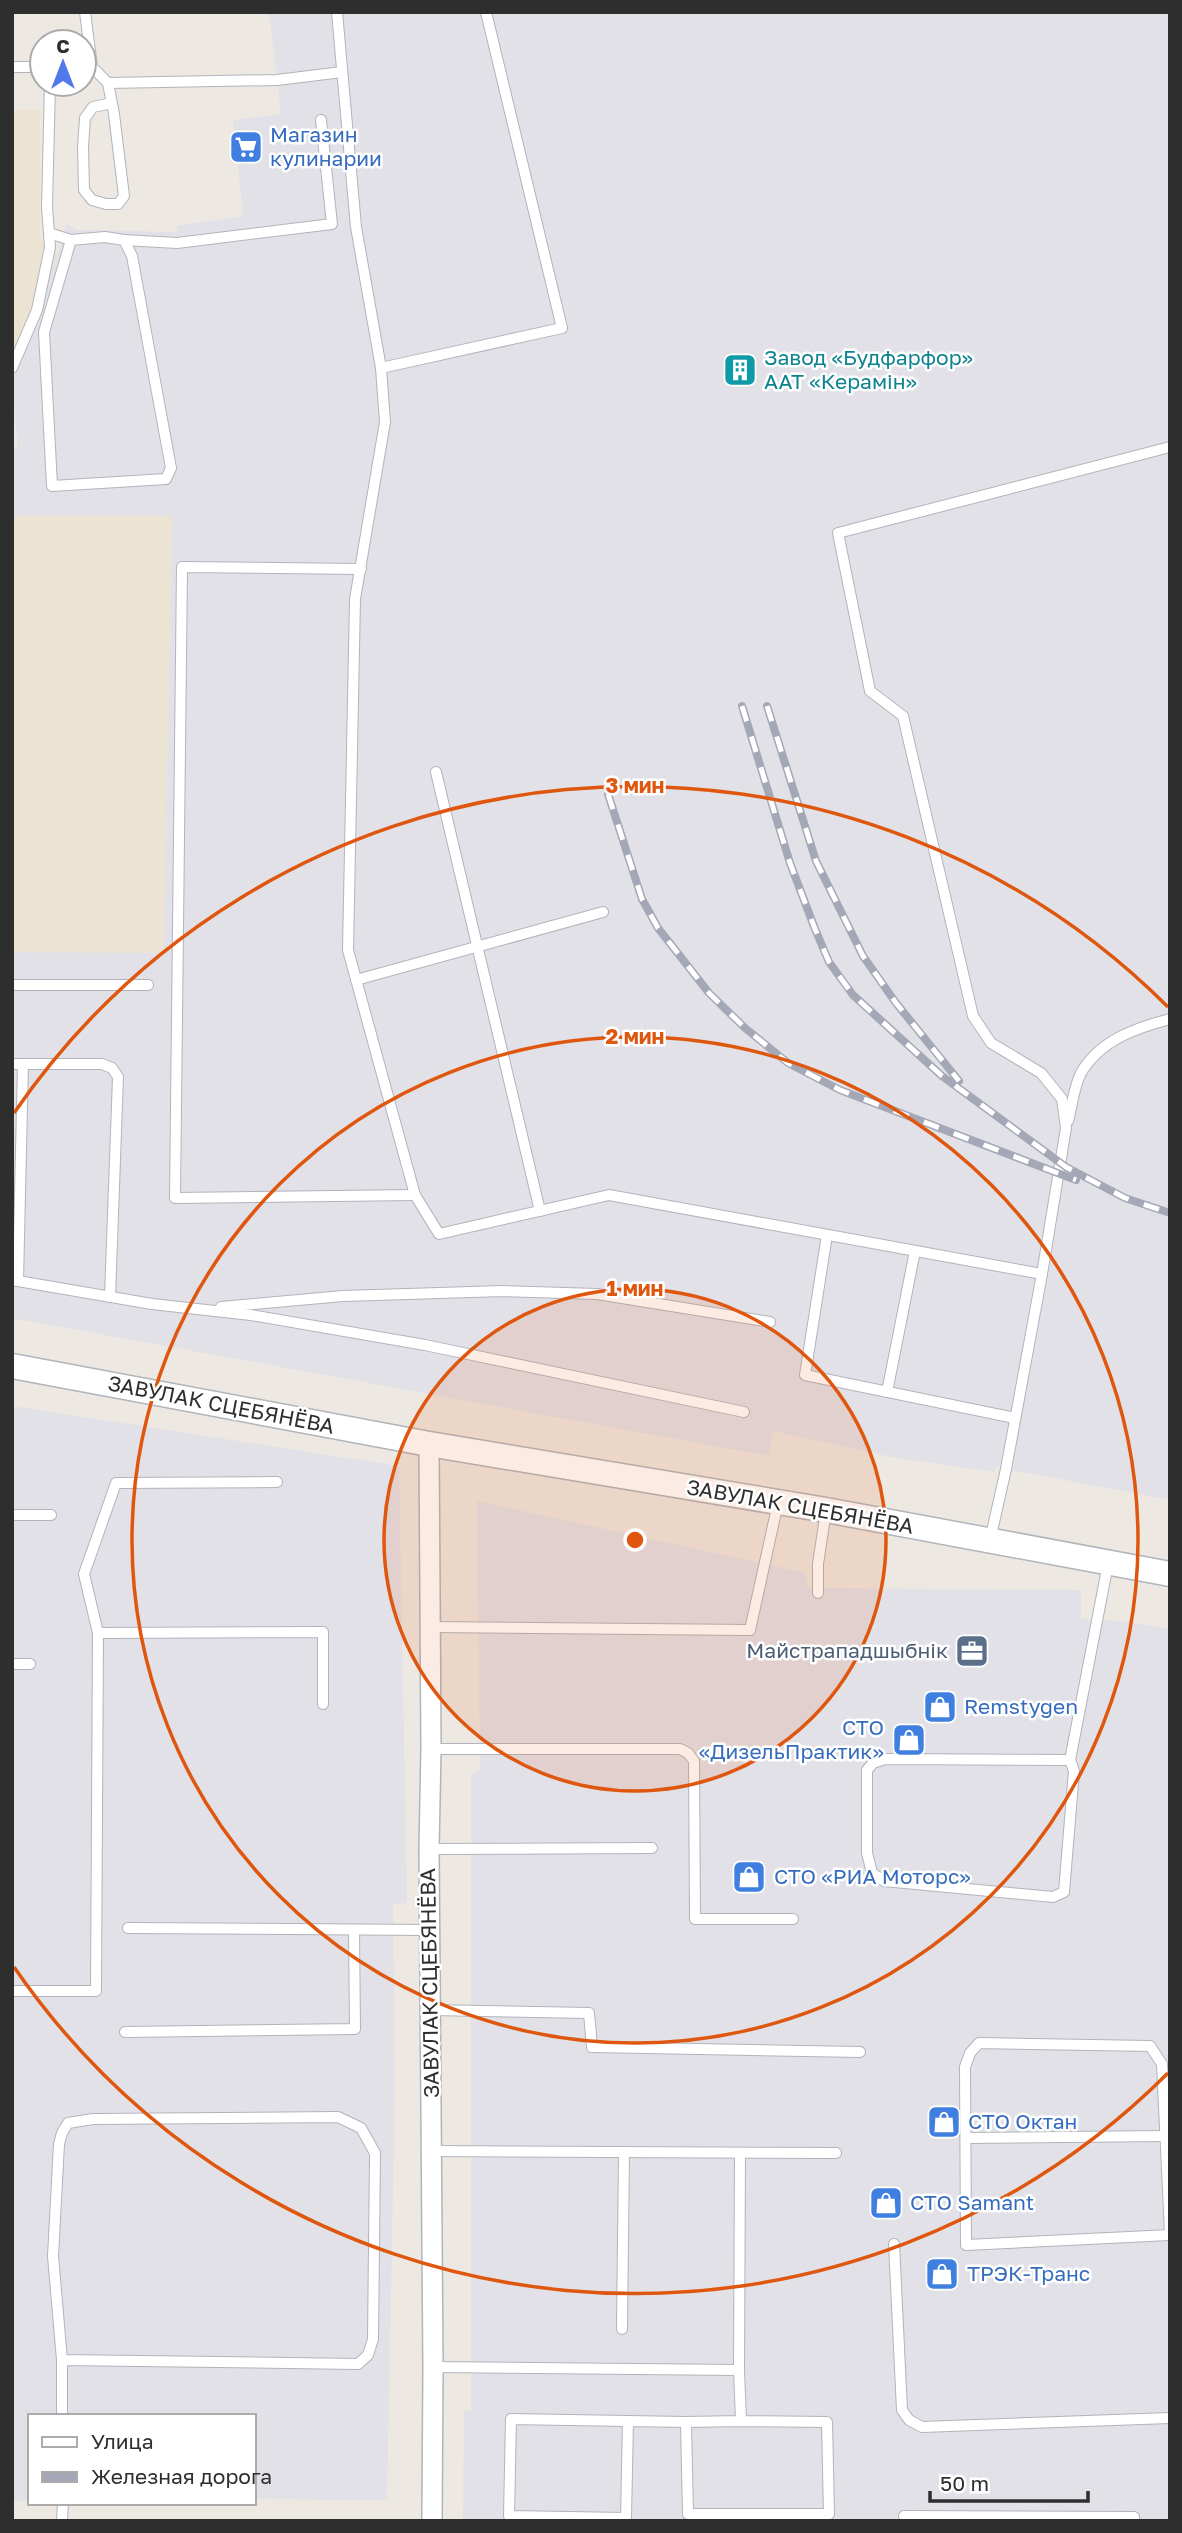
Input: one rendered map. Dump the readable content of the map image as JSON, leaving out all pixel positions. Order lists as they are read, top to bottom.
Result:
{
  "streets": {
    "street": ["ЗАВУЛАК СЦЕБЯНЁВА"]
  },
  "places": {
    "supermarket": ["Магазин кулинарии"],
    "building": ["Завод «Будфарфор» ААТ «Керамін»"],
    "office": ["Майстрападшыбнік"],
    "shop": [
      "Remstygen",
      "СТО «ДизельПрактик»",
      "СТО «РИА Моторс»",
      "СТО Октан",
      "СТО Samant",
      "ТРЭК-Транс"
    ]
  },
  "legend": ["Улица", "Железная дорога"],
  "scale_bar": "50 m",
  "north": "top",
  "rings": ["3 мин", "2 мин", "1 мин"]
}
